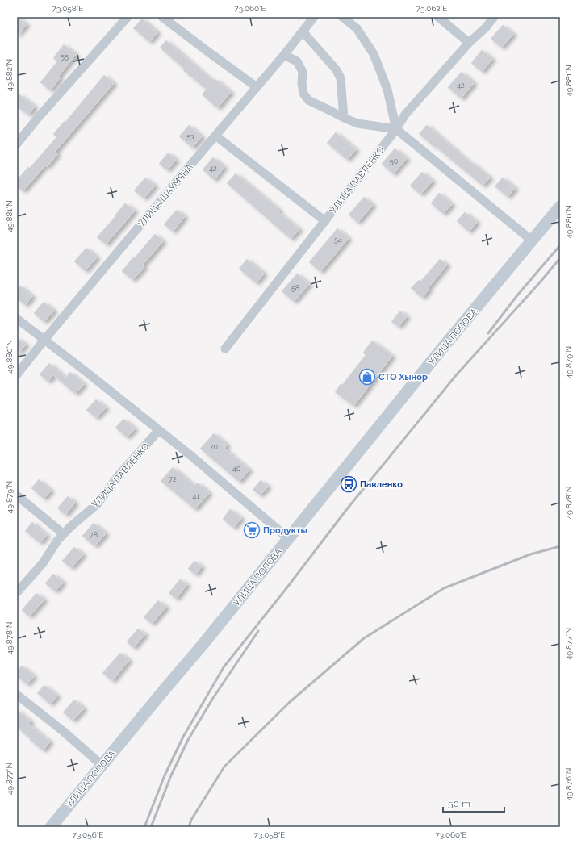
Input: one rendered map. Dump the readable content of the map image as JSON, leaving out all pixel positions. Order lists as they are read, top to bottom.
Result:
{
  "streets": {
    "main road": ["УЛИЦА ПОПОВА"],
    "street": ["УЛИЦА ПАВЛЕНКО", "УЛИЦА ШАУМЯНА"]
  },
  "places": {
    "shop": ["СТО Хынор"],
    "bus stop": ["Павленко"],
    "supermarket": ["Продукты"]
  },
  "house_numbers": [
    "55",
    "42",
    "53",
    "50",
    "42",
    "54",
    "58",
    "70",
    "40",
    "72",
    "41",
    "78"
  ],
  "scale_bar": "50 m",
  "coordinates": [
    "73.058°E",
    "73.060°E",
    "73.062°E",
    "49.882°N",
    "49.881°N",
    "49.880°N",
    "49.879°N",
    "49.878°N",
    "49.877°N",
    "49.876°N",
    "73.056°E"
  ]
}
